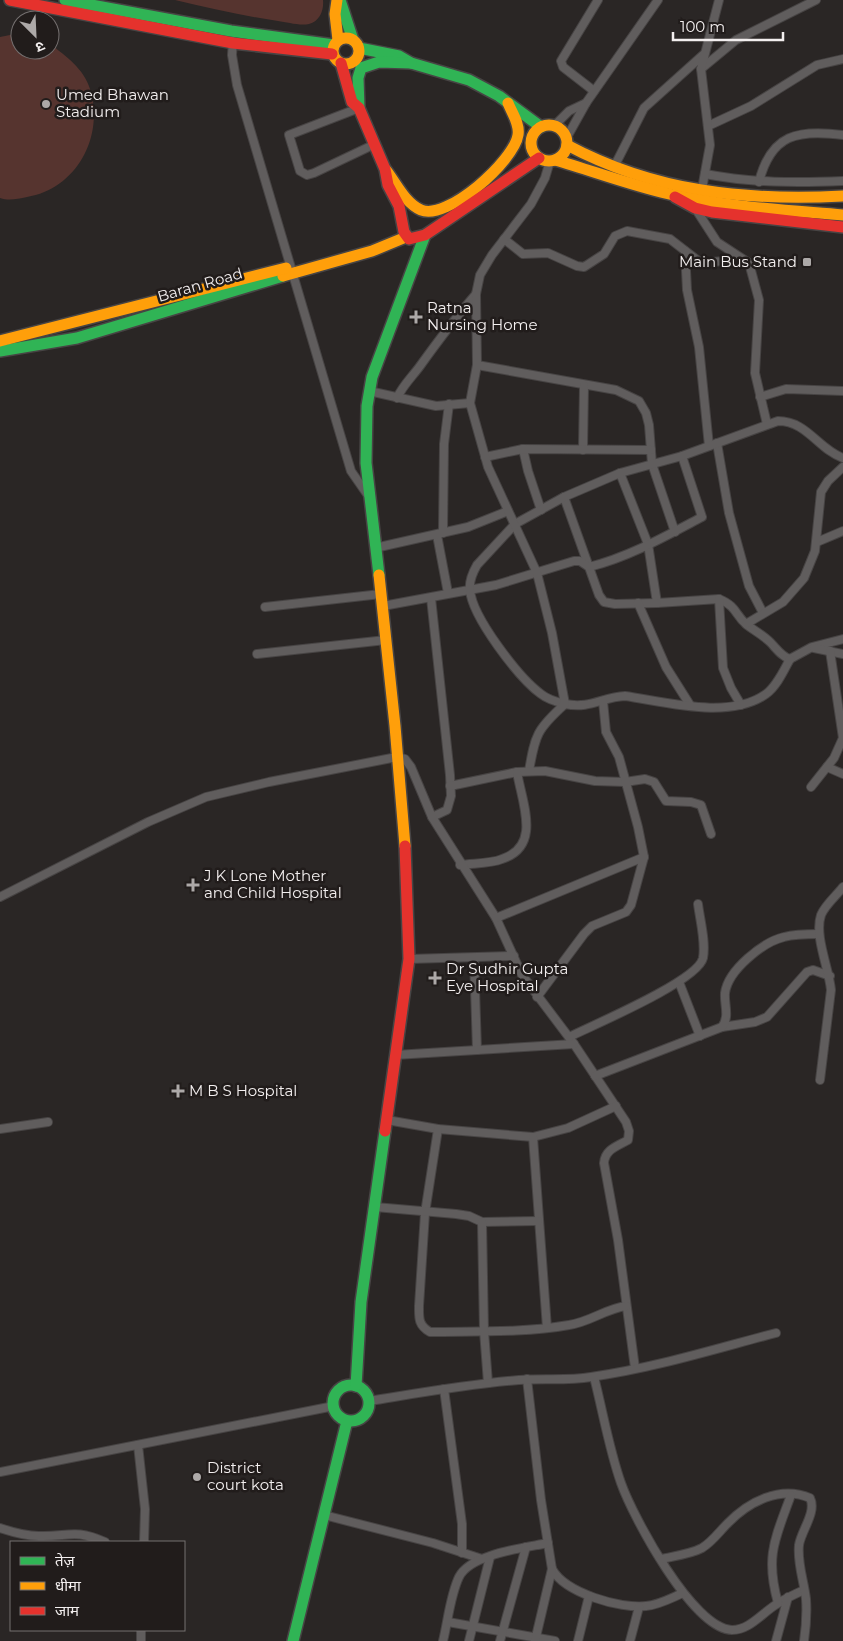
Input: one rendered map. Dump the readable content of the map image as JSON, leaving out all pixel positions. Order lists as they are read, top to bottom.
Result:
{
  "streets": {
    "main road": ["Baran Road"]
  },
  "places": {
    "other": ["Umed Bhawan Stadium", "District court kota"],
    "transit": ["Main Bus Stand"],
    "health": [
      "Ratna Nursing Home",
      "J K Lone Mother and Child Hospital",
      "Dr Sudhir Gupta Eye Hospital",
      "M B S Hospital"
    ]
  },
  "legend": ["तेज़", "धीमा", "जाम"],
  "scale_bar": "100 m",
  "north": "bottom right"
}
